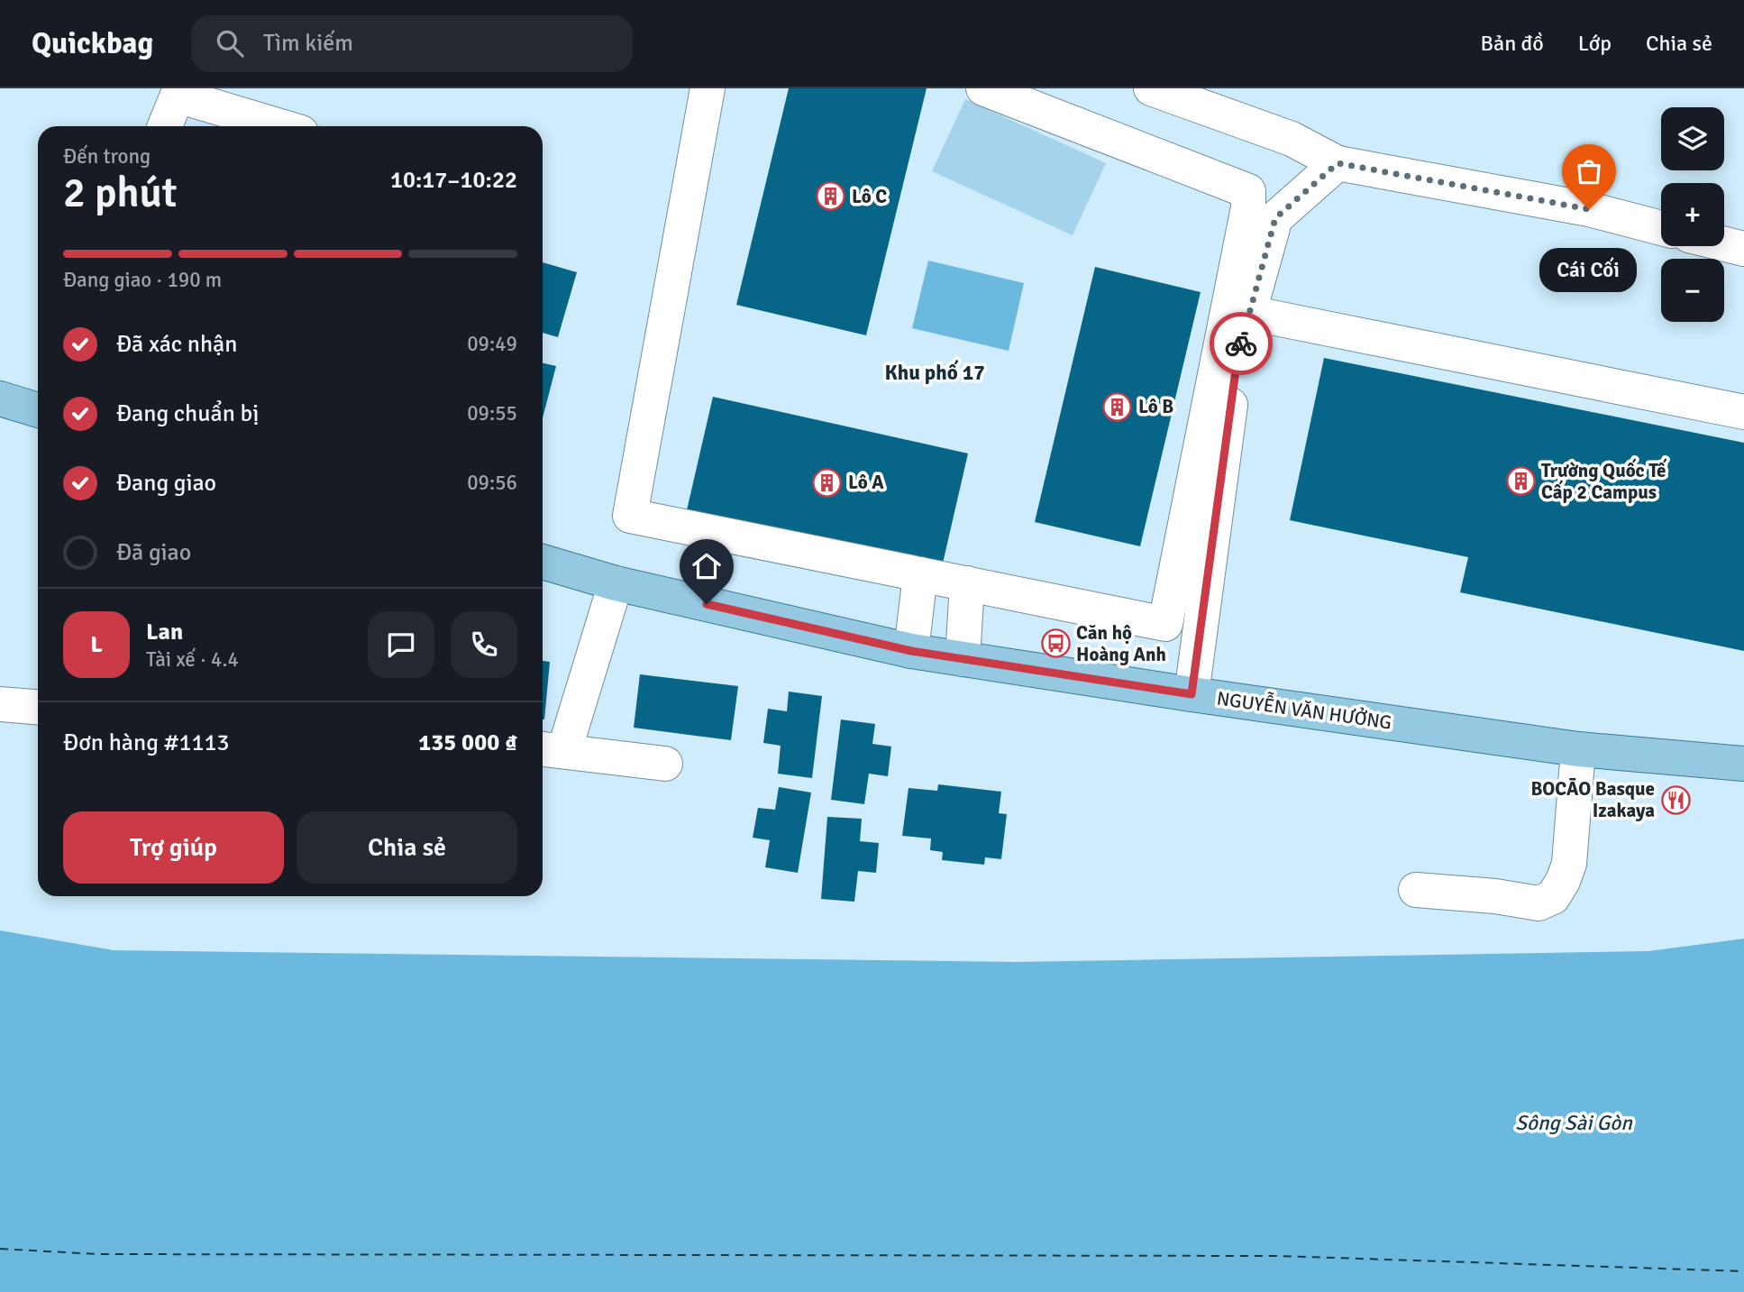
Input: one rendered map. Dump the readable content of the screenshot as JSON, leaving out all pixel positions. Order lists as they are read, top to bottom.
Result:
{
  "streets": {
    "main road": ["NGUYỄN VĂN HƯỞNG"]
  },
  "districts": ["Khu phố 17"],
  "water": ["Sông Sài Gòn"],
  "places": {
    "building": [
      "Lô C",
      "Lô B",
      "Trường Quốc Tế Cấp 2 Campus",
      "Lô A"
    ],
    "other": ["Cái Cối"],
    "bus stop": ["Căn hộ Hoàng Anh"],
    "restaurant": ["BOCĀO Basque Izakaya"]
  },
  "page": {
    "header": "Quickbag",
    "search": "Tìm kiếm",
    "nav": ["Bản đồ", "Lớp", "Chia sẻ"],
    "map_buttons": ["+", "−"],
    "heading": ["2 phút", "Đến trong", "10:17–10:22"],
    "panel": [
      "Lan",
      "Tài xế · 4.4",
      "Đơn hàng #1113",
      "135 000 ₫"
    ],
    "bar": "Đang giao · 190 m",
    "bubble": "Cái Cối",
    "list": [
      ["Đã xác nhận", "09:49"],
      ["Đang chuẩn bị", "09:55"],
      ["Đang giao", "09:56"],
      "Đã giao"
    ],
    "round": "L",
    "buttons": ["Trợ giúp", "Chia sẻ"]
  }
}
